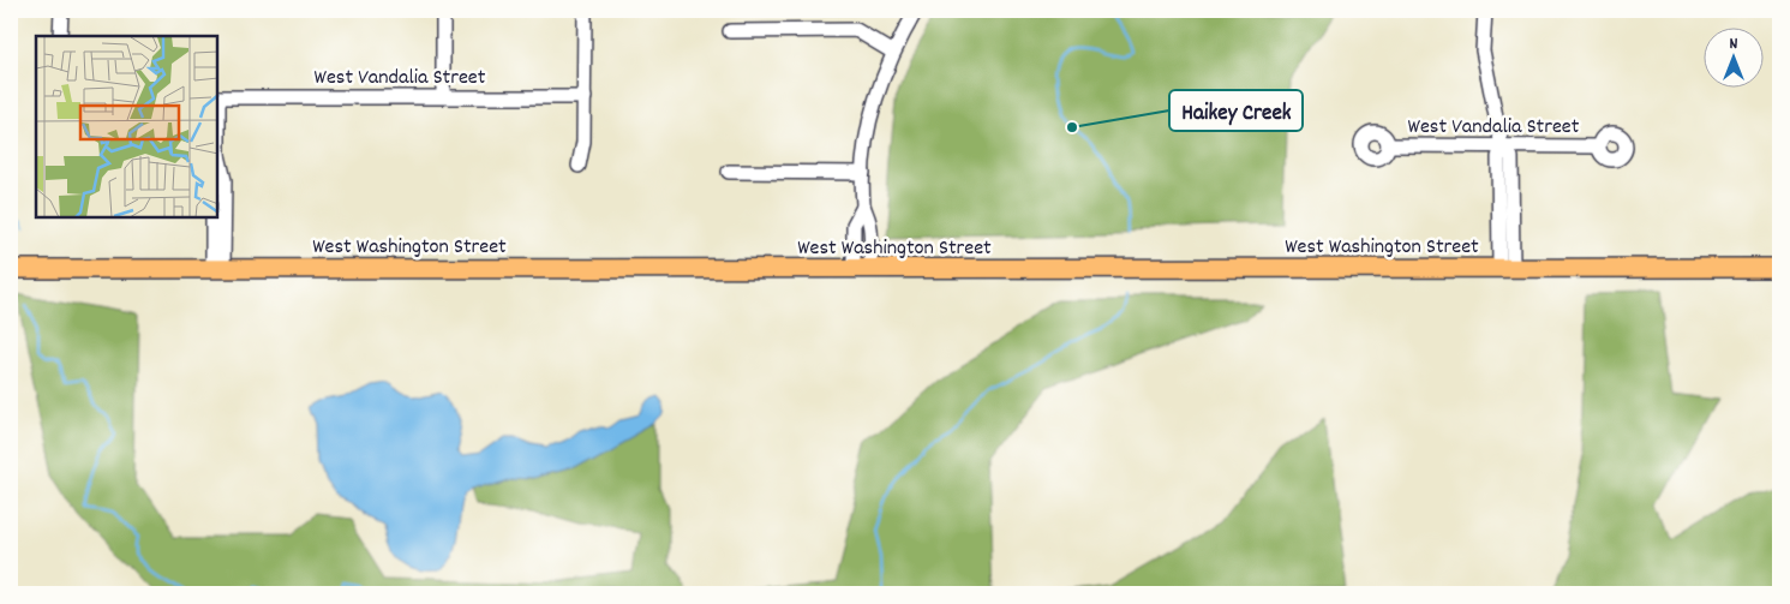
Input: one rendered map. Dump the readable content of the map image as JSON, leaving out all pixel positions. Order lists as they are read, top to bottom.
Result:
{
  "streets": {
    "main road": ["West Washington Street"],
    "street": ["West Vandalia Street"]
  },
  "places": ["Haikey Creek"],
  "north": "top"
}
